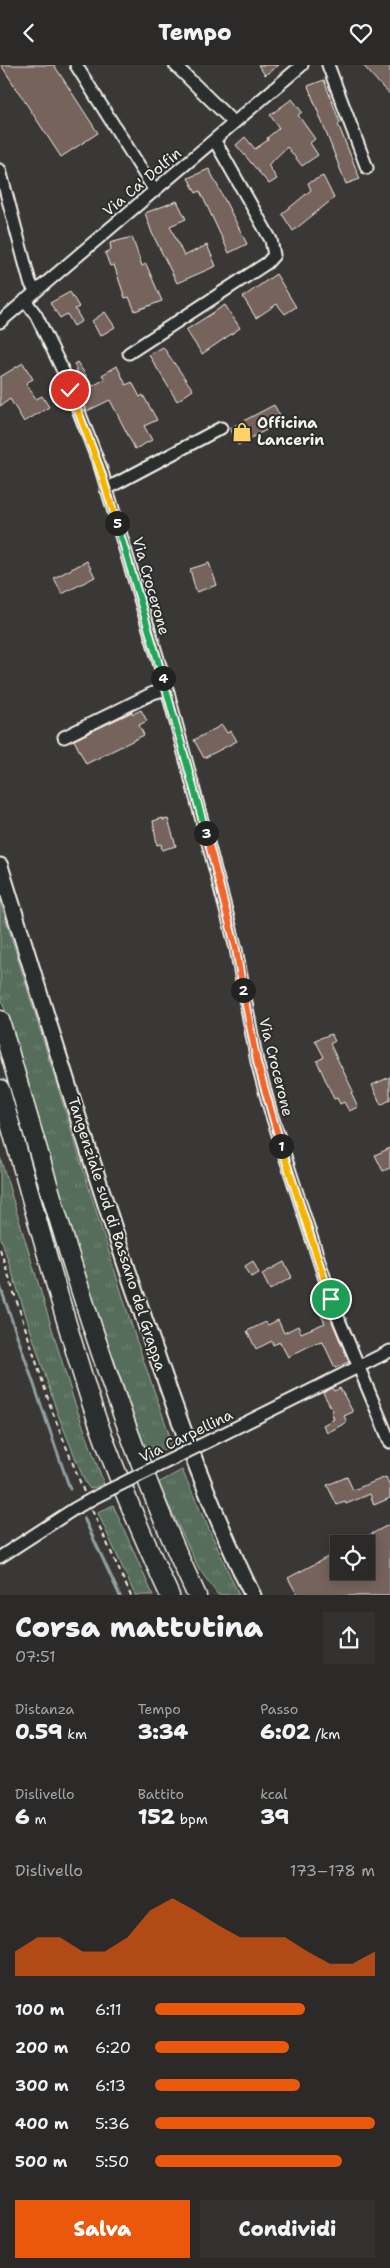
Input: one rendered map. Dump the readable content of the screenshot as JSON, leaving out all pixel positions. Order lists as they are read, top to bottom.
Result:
{
  "streets": {
    "main road": ["Tangenziale sud di Bassano del Grappa"],
    "street": ["Via Ca' Dolfin", "Via Crocerone", "Via Carpellina"]
  },
  "crossings": [
    ["Via Ca' Dolfin", "Via Crocerone"],
    ["Via Crocerone", "Via Carpellina"]
  ],
  "places": {
    "shop": ["Officina Lancerin"]
  },
  "page": {
    "header": "Tempo",
    "pins": [
      "5",
      "4",
      "3",
      "2",
      "1"
    ],
    "heading": ["Corsa mattutina", "07:51"],
    "stats": [
      ["Distanza", "0.59 km"],
      ["Tempo", "3:34"],
      ["Passo", "6:02 /km"],
      ["Dislivello", "6 m"],
      ["Battito", "152 bpm"],
      ["kcal", "39"]
    ],
    "chart": ["Dislivello", "173–178 m"],
    "list": [
      {
        "name": "100 m",
        "note": "6:11"
      },
      {
        "name": "200 m",
        "note": "6:20"
      },
      {
        "name": "300 m",
        "note": "6:13"
      },
      {
        "name": "400 m",
        "note": "5:36"
      },
      {
        "name": "500 m",
        "note": "5:50"
      }
    ],
    "buttons": ["Salva", "Condividi"]
  }
}
